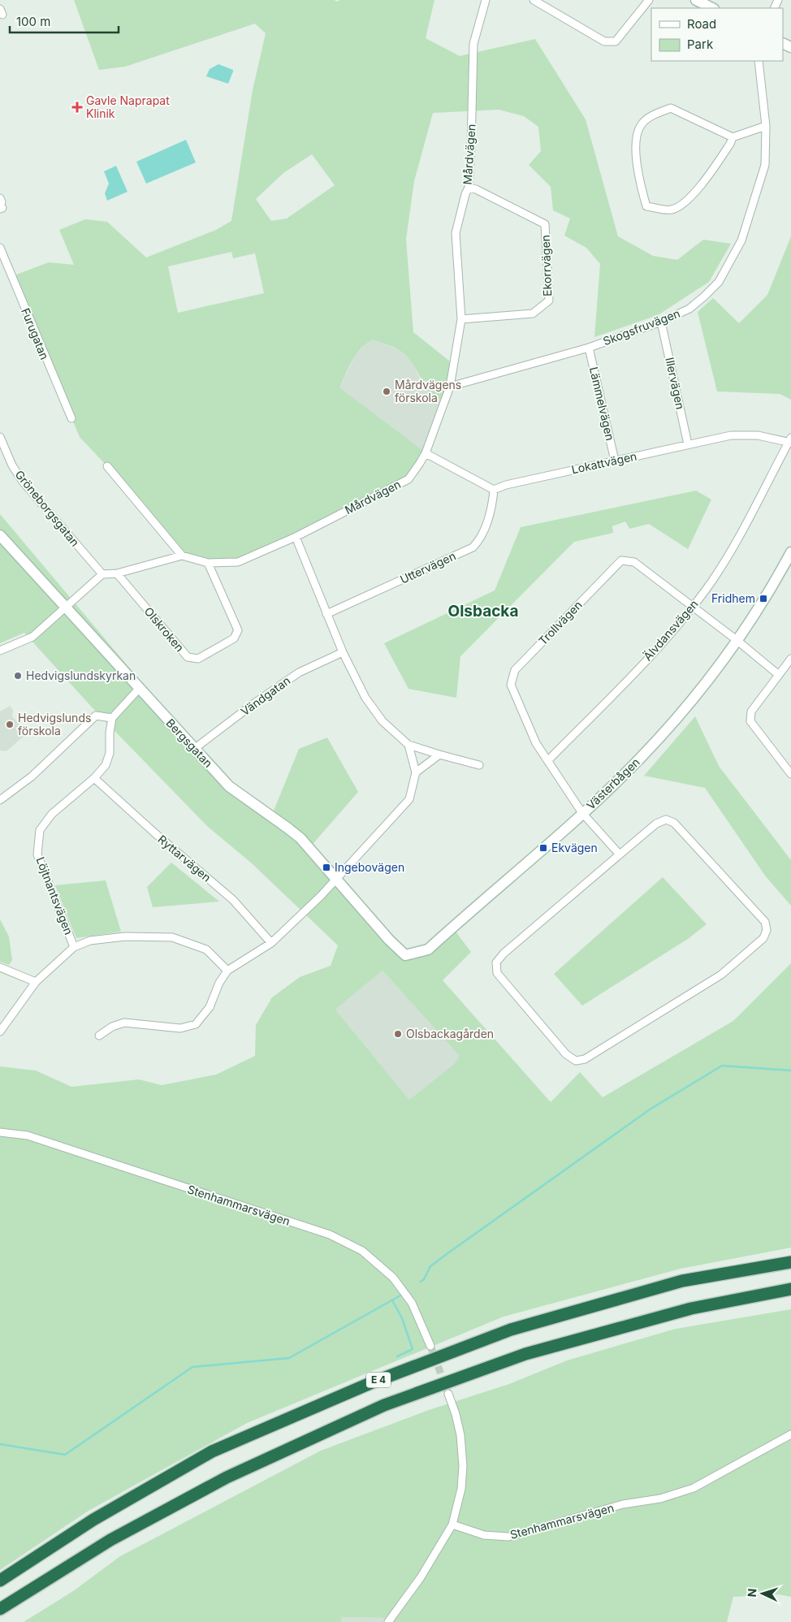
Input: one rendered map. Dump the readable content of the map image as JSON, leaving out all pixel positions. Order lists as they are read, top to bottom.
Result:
{
  "streets": {
    "highway": ["E 4"],
    "street": [
      "Mårdvägen",
      "Ekorrvägen",
      "Skogsfruvägen",
      "Furugatan",
      "Illervägen",
      "Lämmelvägen",
      "Lokattvägen",
      "Gröneborgsgatan",
      "Uttervägen",
      "Trollvägen",
      "Olskroken",
      "Älvdansvägen",
      "Vändgatan",
      "Bergsgatan",
      "Västerbågen",
      "Ryttarvägen",
      "Löjtnantsvägen",
      "Stenhammarsvägen"
    ]
  },
  "crossings": [
    ["Mårdvägen", "Ekorrvägen"],
    ["Mårdvägen", "Skogsfruvägen"],
    ["Mårdvägen", "Olskroken"],
    ["Skogsfruvägen", "Illervägen"],
    ["Skogsfruvägen", "Lämmelvägen"],
    ["Illervägen", "Lokattvägen"],
    ["Lämmelvägen", "Lokattvägen"],
    ["Lokattvägen", "Uttervägen"],
    ["Lokattvägen", "Älvdansvägen"],
    ["Trollvägen", "Älvdansvägen"],
    ["Trollvägen", "Västerbågen"],
    ["Vändgatan", "Bergsgatan"],
    ["Bergsgatan", "Västerbågen"],
    ["Ryttarvägen", "Löjtnantsvägen"]
  ],
  "districts": ["Olsbacka"],
  "places": {
    "health": ["Gavle Naprapat Klinik"],
    "other": [
      "Mårdvägens förskola",
      "Hedvigslundskyrkan",
      "Hedvigslunds förskola",
      "Olsbackagården"
    ],
    "transit": ["Fridhem", "Ekvägen", "Ingebovägen"]
  },
  "legend": ["Road", "Park"],
  "scale_bar": "100 m",
  "north": "left"
}
